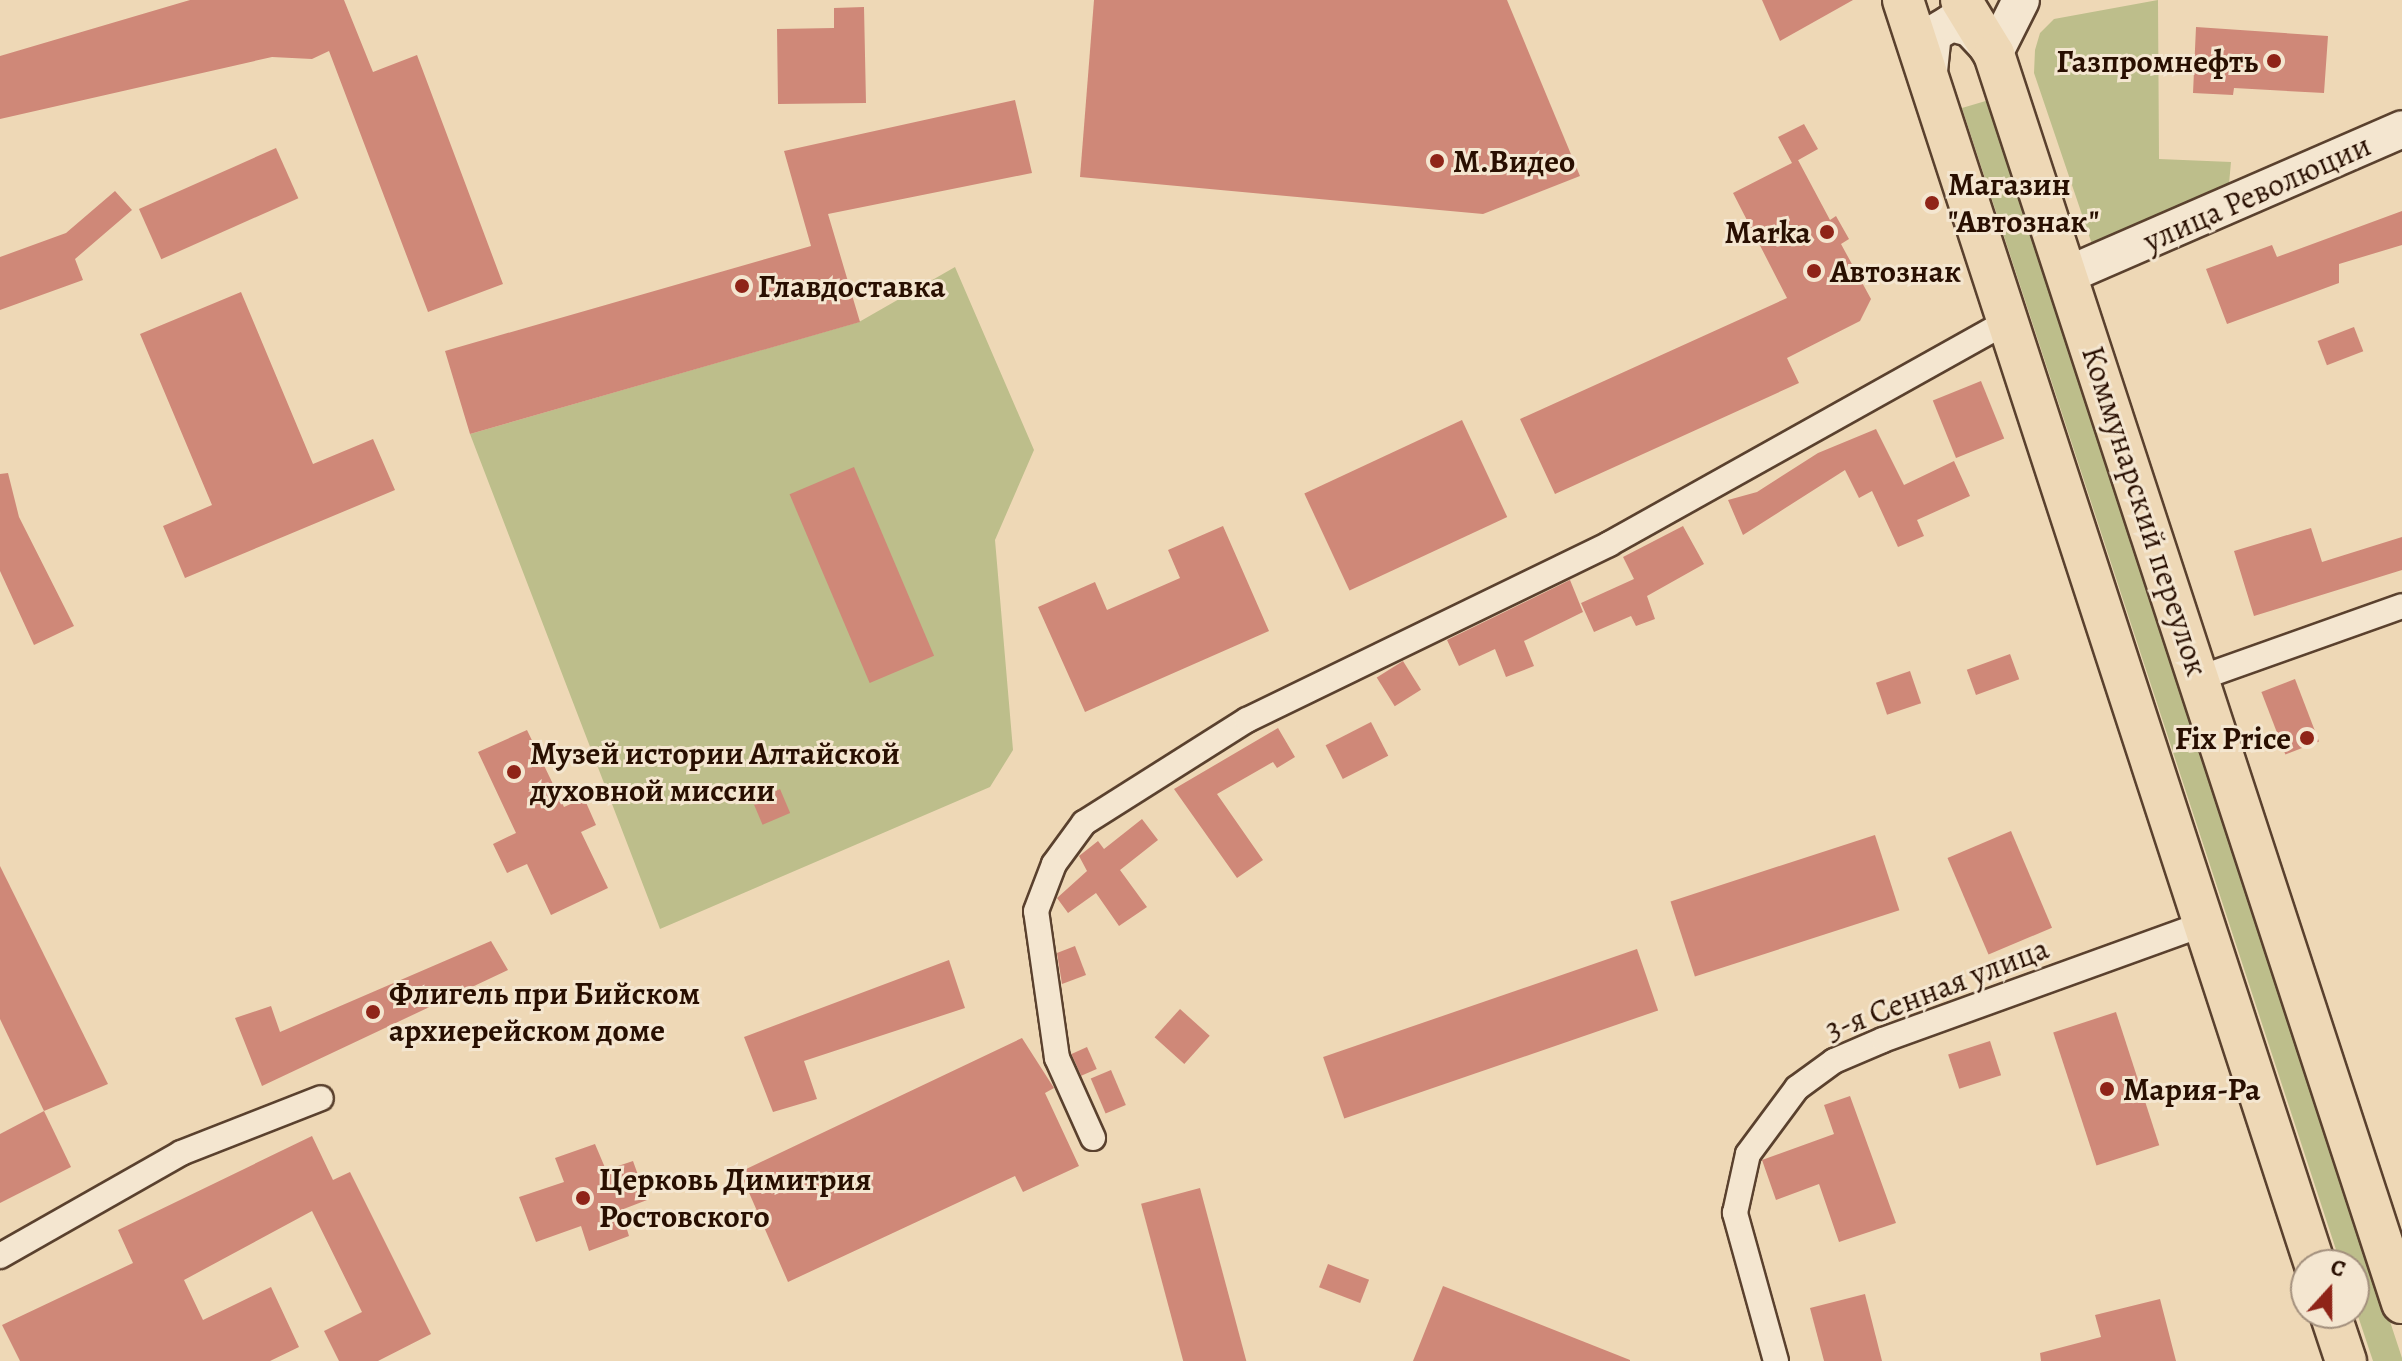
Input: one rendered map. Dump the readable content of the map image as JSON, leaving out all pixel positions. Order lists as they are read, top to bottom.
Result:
{
  "streets": {
    "main road": ["улица Революции", "Коммунарский переулок"],
    "street": ["3-я Сенная улица"]
  },
  "crossings": [
    ["улица Революции", "Коммунарский переулок"]
  ],
  "places": [
    "Газпромнефть",
    "М.Видео",
    "Магазин \"Автознак\"",
    "Marka",
    "Автознак",
    "Главдоставка",
    "Fix Price",
    "Музей истории Алтайской духовной миссии",
    "Флигель при Бийском архиерейском доме",
    "Мария-Ра",
    "Церковь Димитрия Ростовского"
  ],
  "north": "top"
}
